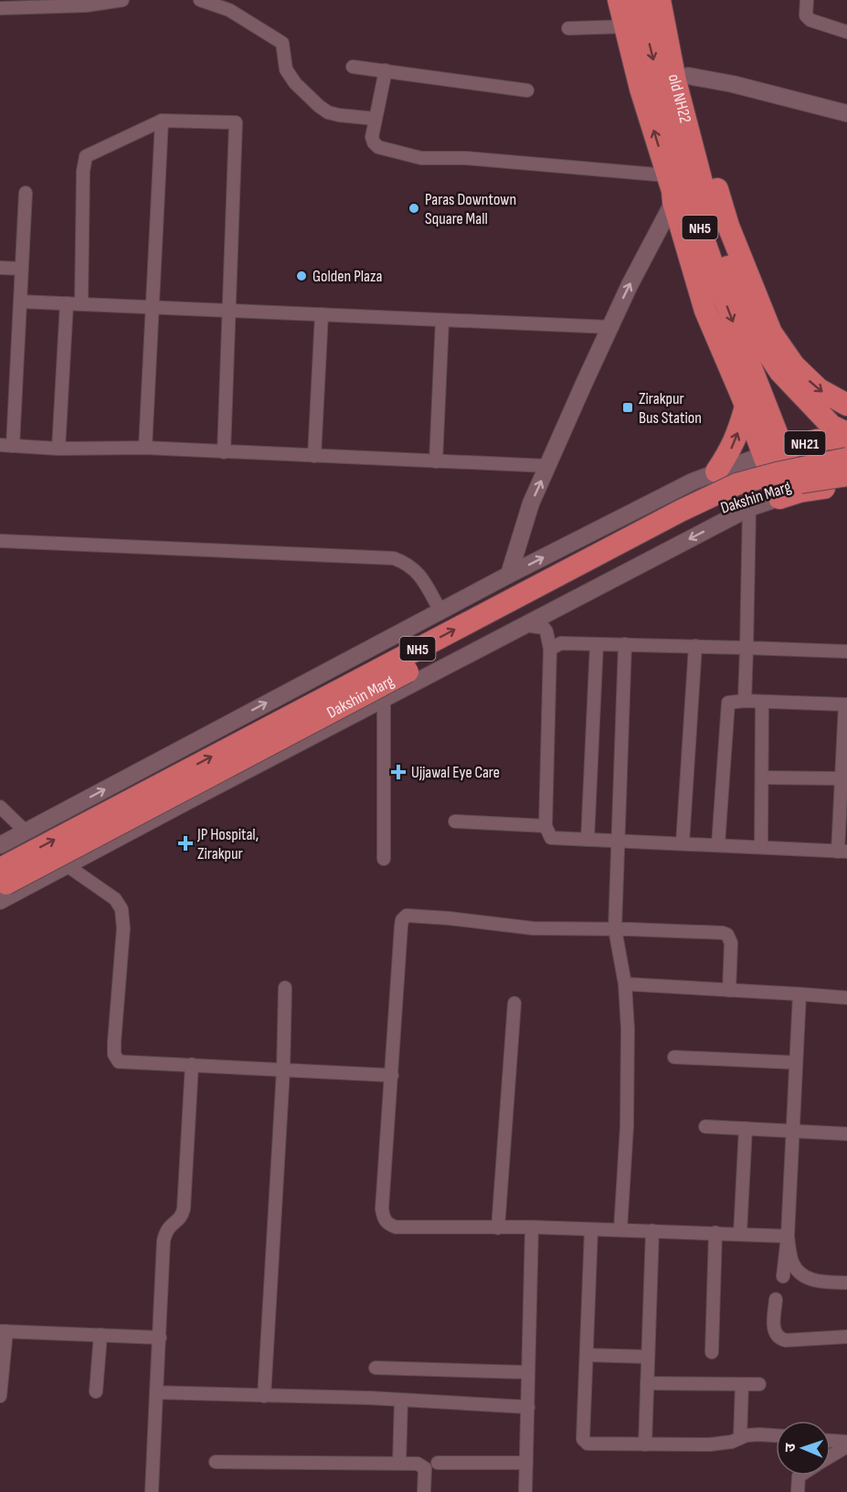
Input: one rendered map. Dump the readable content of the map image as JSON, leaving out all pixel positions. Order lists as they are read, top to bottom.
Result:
{
  "streets": {
    "highway": [
      "old NH22",
      "NH5",
      "NH21",
      "Dakshin Marg"
    ]
  },
  "crossings": [
    ["old NH22", "NH21"],
    ["NH5", "NH21"]
  ],
  "places": {
    "other": ["Paras Downtown Square Mall", "Golden Plaza"],
    "transit": ["Zirakpur Bus Station"],
    "health": ["Ujjawal Eye Care", "JP Hospital, Zirakpur"]
  },
  "north": "left"
}
